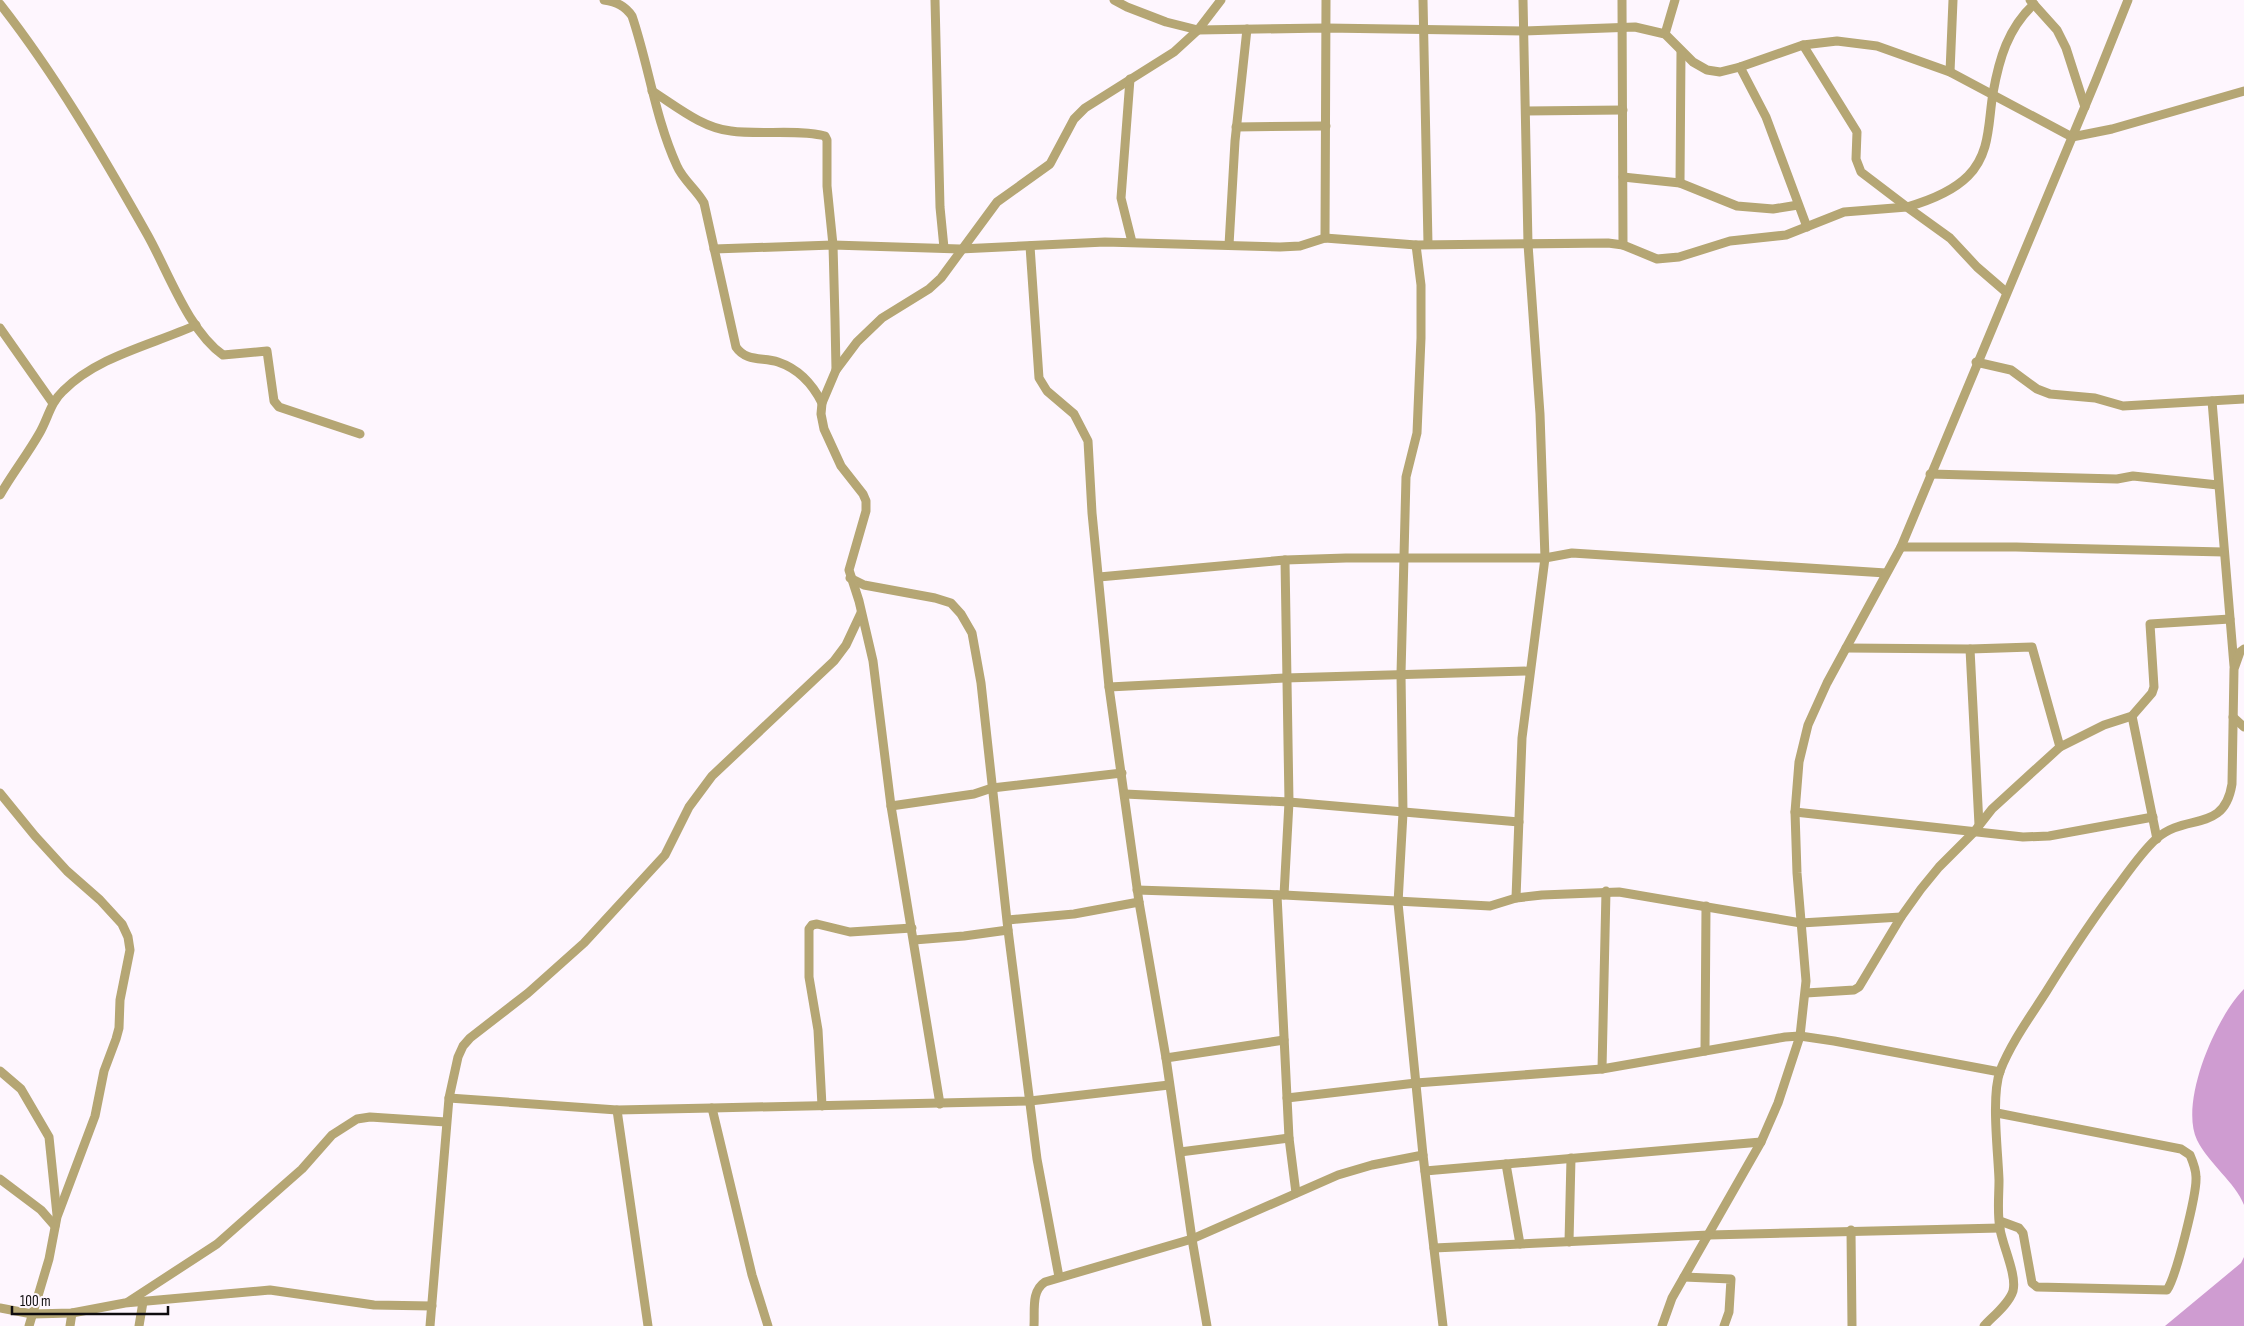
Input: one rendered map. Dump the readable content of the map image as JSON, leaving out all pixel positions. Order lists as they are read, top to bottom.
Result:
{
  "scale_bar": "100 m"
}
